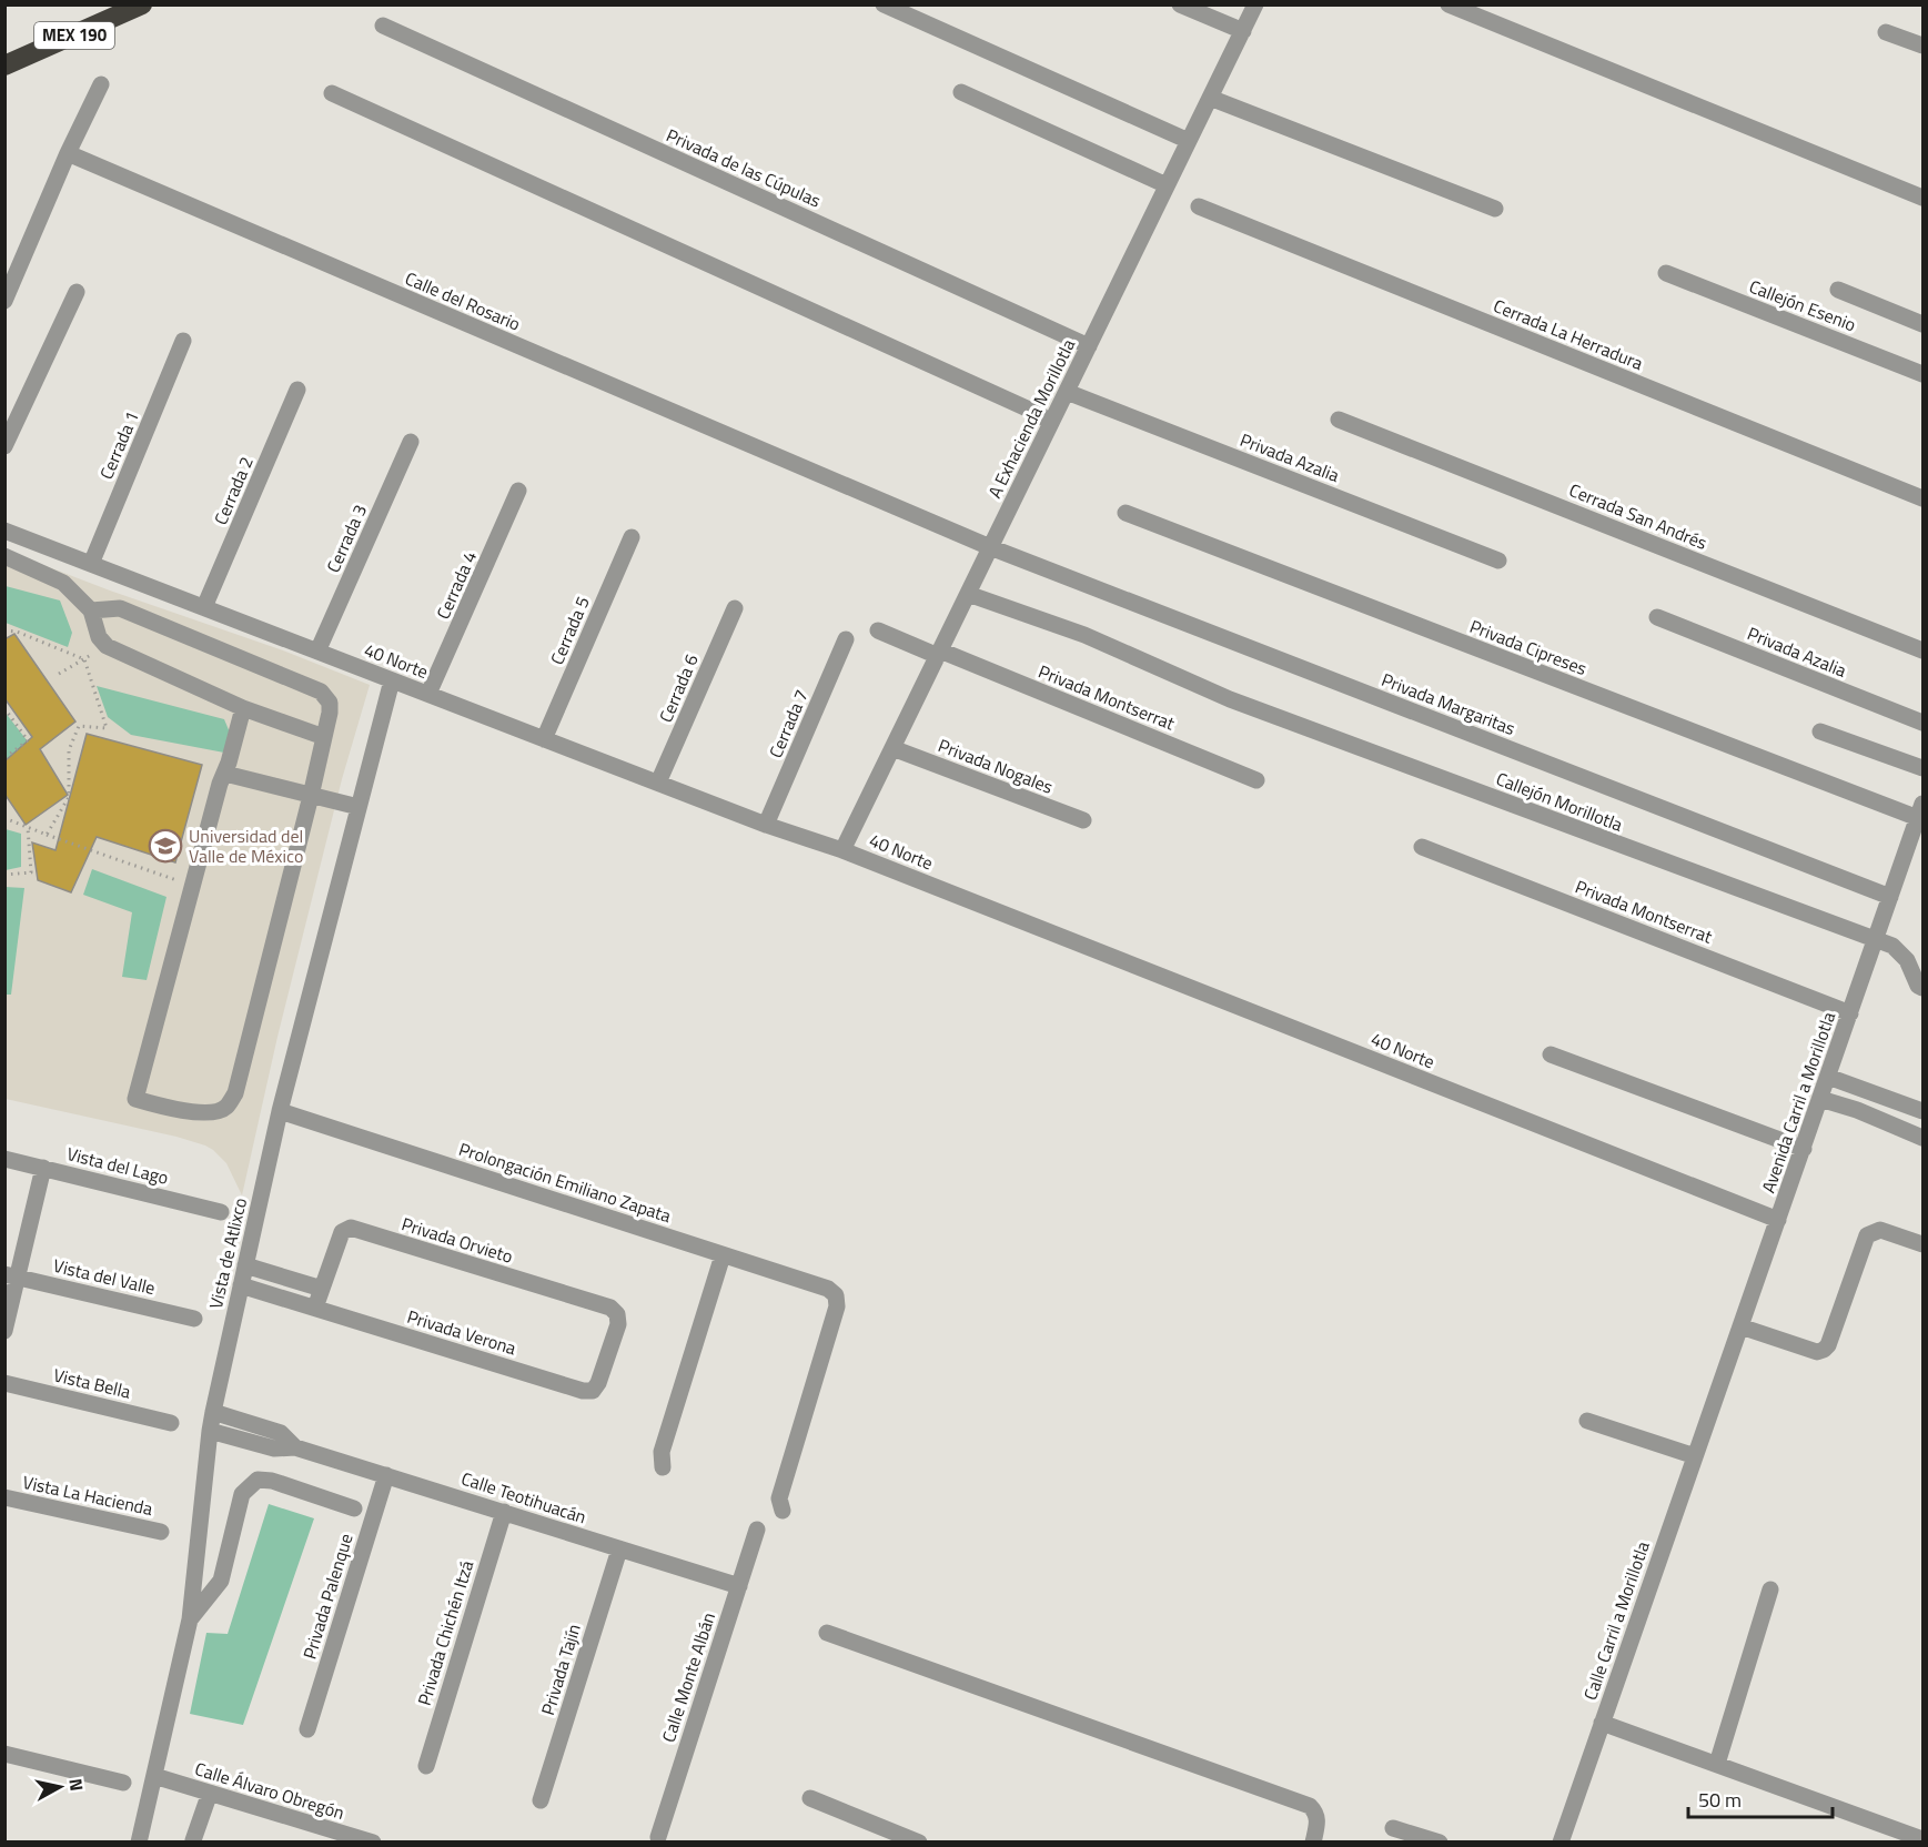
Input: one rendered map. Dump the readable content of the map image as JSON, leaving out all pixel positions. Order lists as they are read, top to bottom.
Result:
{
  "streets": {
    "highway": ["MEX 190"],
    "street": [
      "Privada de las Cúpulas",
      "Calle del Rosario",
      "Callejón Esenio",
      "Cerrada La Herradura",
      "A Exhacienda Morillotla",
      "Cerrada 1",
      "Privada Azalia",
      "Cerrada 2",
      "Cerrada San Andrés",
      "Cerrada 3",
      "Cerrada 4",
      "Cerrada 5",
      "Privada Cipreses",
      "40 Norte",
      "Cerrada 6",
      "Privada Montserrat",
      "Privada Margaritas",
      "Cerrada 7",
      "Privada Nogales",
      "Callejón Morillotla",
      "Avenida Carril a Morillotla",
      "Vista del Lago",
      "Prolongación Emiliano Zapata",
      "Privada Orvieto",
      "Vista de Atlixco",
      "Vista del Valle",
      "Privada Verona",
      "Vista Bella",
      "Vista La Hacienda",
      "Calle Teotihuacán",
      "Privada Palenque",
      "Calle Carril a Morillotla",
      "Privada Chichén Itzá",
      "Privada Tajín",
      "Calle Monte Albán",
      "Calle Álvaro Obregón"
    ]
  },
  "crossings": [
    ["Privada de las Cúpulas", "A Exhacienda Morillotla"],
    ["Calle del Rosario", "A Exhacienda Morillotla"],
    ["Calle del Rosario", "Privada Margaritas"],
    ["A Exhacienda Morillotla", "Privada Azalia"],
    ["A Exhacienda Morillotla", "40 Norte"],
    ["A Exhacienda Morillotla", "Privada Montserrat"],
    ["A Exhacienda Morillotla", "Privada Margaritas"],
    ["A Exhacienda Morillotla", "Privada Nogales"],
    ["A Exhacienda Morillotla", "Callejón Morillotla"],
    ["Cerrada 1", "40 Norte"],
    ["Cerrada 2", "40 Norte"],
    ["Cerrada 3", "40 Norte"],
    ["Cerrada 4", "40 Norte"],
    ["Cerrada 5", "40 Norte"],
    ["Privada Cipreses", "Avenida Carril a Morillotla"],
    ["40 Norte", "Cerrada 6"],
    ["40 Norte", "Cerrada 7"],
    ["40 Norte", "Avenida Carril a Morillotla"],
    ["40 Norte", "Vista de Atlixco"],
    ["Privada Montserrat", "Avenida Carril a Morillotla"],
    ["Privada Margaritas", "Avenida Carril a Morillotla"],
    ["Callejón Morillotla", "Avenida Carril a Morillotla"],
    ["Avenida Carril a Morillotla", "Calle Carril a Morillotla"],
    ["Prolongación Emiliano Zapata", "Vista de Atlixco"],
    ["Privada Orvieto", "Privada Verona"],
    ["Vista de Atlixco", "Privada Verona"],
    ["Vista de Atlixco", "Calle Teotihuacán"],
    ["Vista de Atlixco", "Calle Álvaro Obregón"],
    ["Calle Teotihuacán", "Privada Palenque"],
    ["Calle Teotihuacán", "Privada Chichén Itzá"],
    ["Calle Teotihuacán", "Privada Tajín"],
    ["Calle Teotihuacán", "Calle Monte Albán"]
  ],
  "places": {
    "school or university": ["Universidad del Valle de México"]
  },
  "scale_bar": "50 m",
  "north": "right"
}
